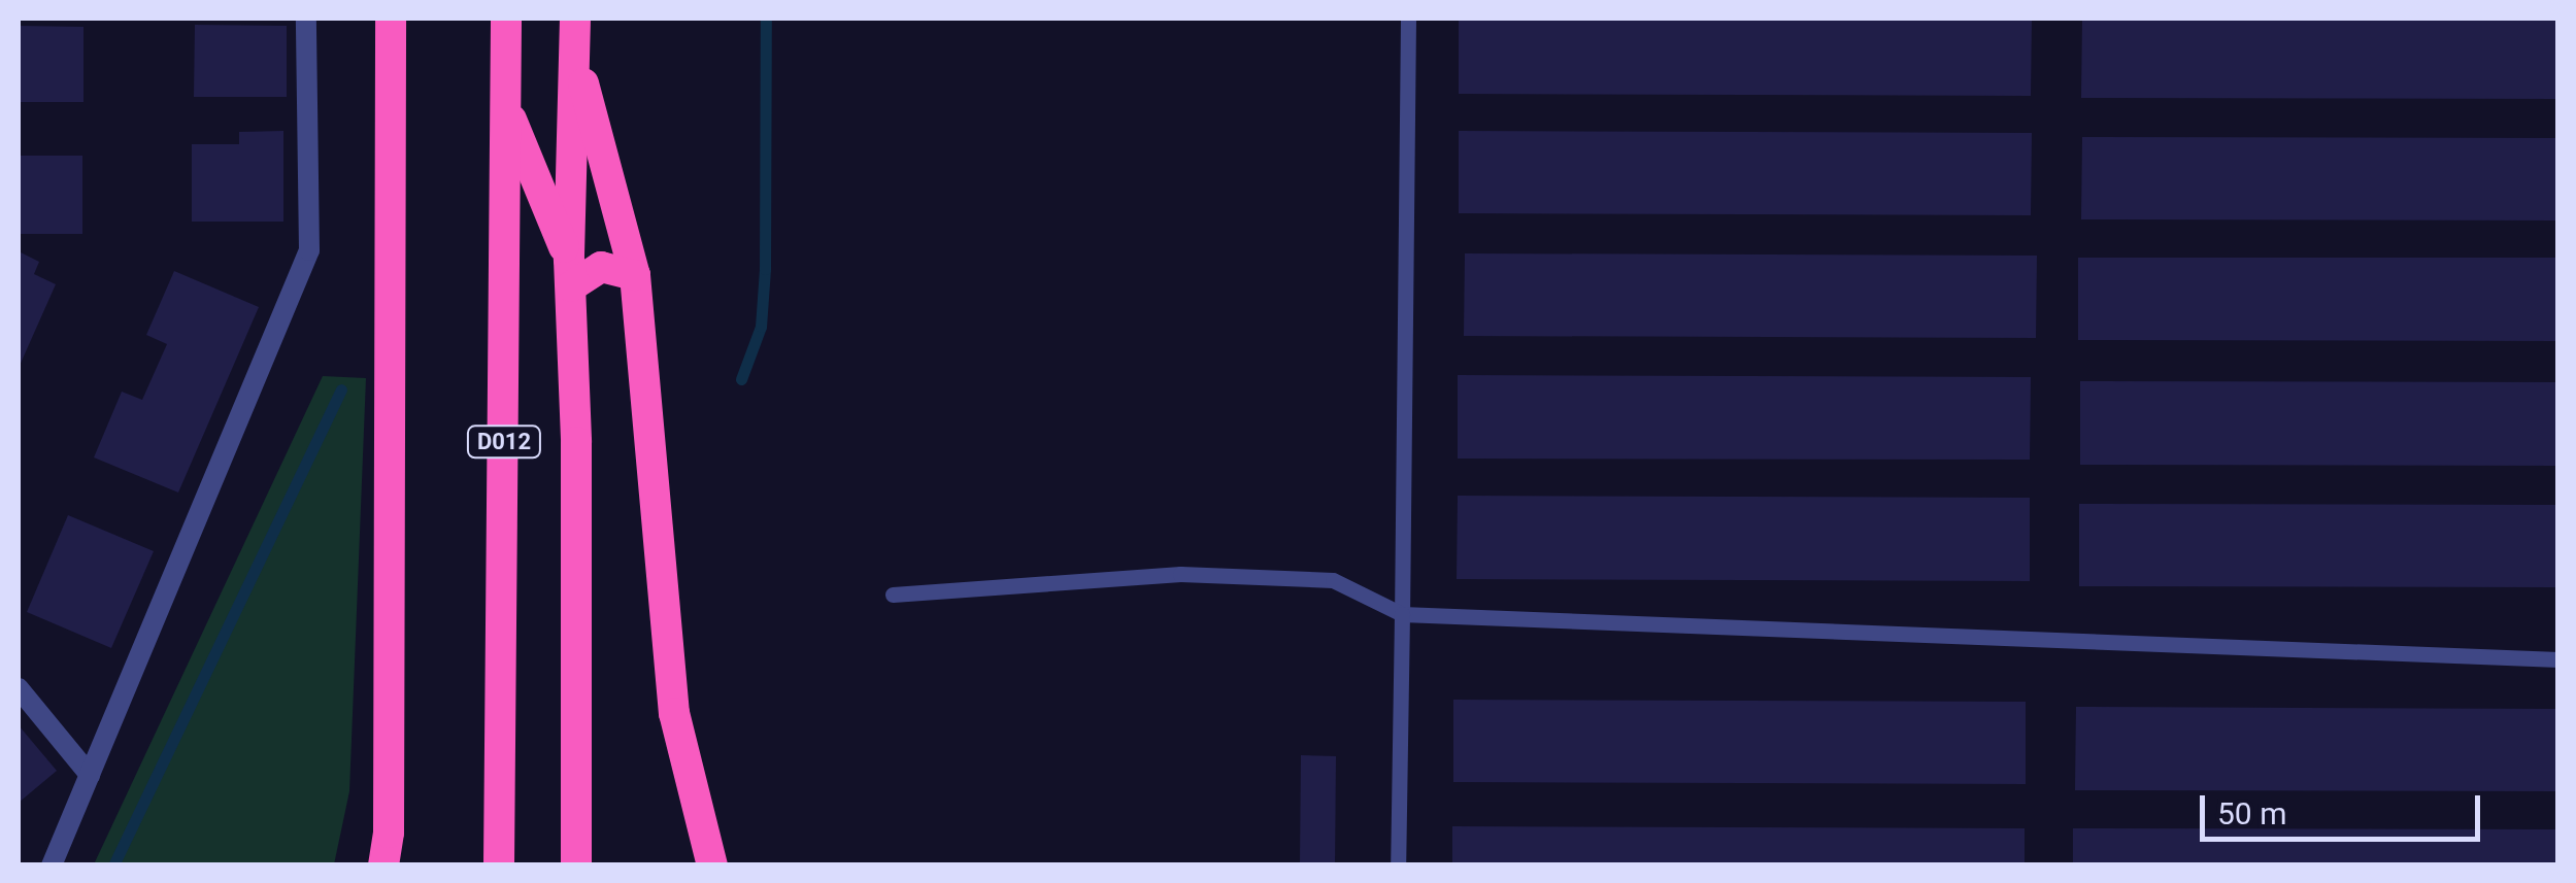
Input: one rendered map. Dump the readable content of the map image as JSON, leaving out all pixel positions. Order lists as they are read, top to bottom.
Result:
{
  "streets": {
    "highway": ["D012"]
  },
  "scale_bar": "50 m"
}
